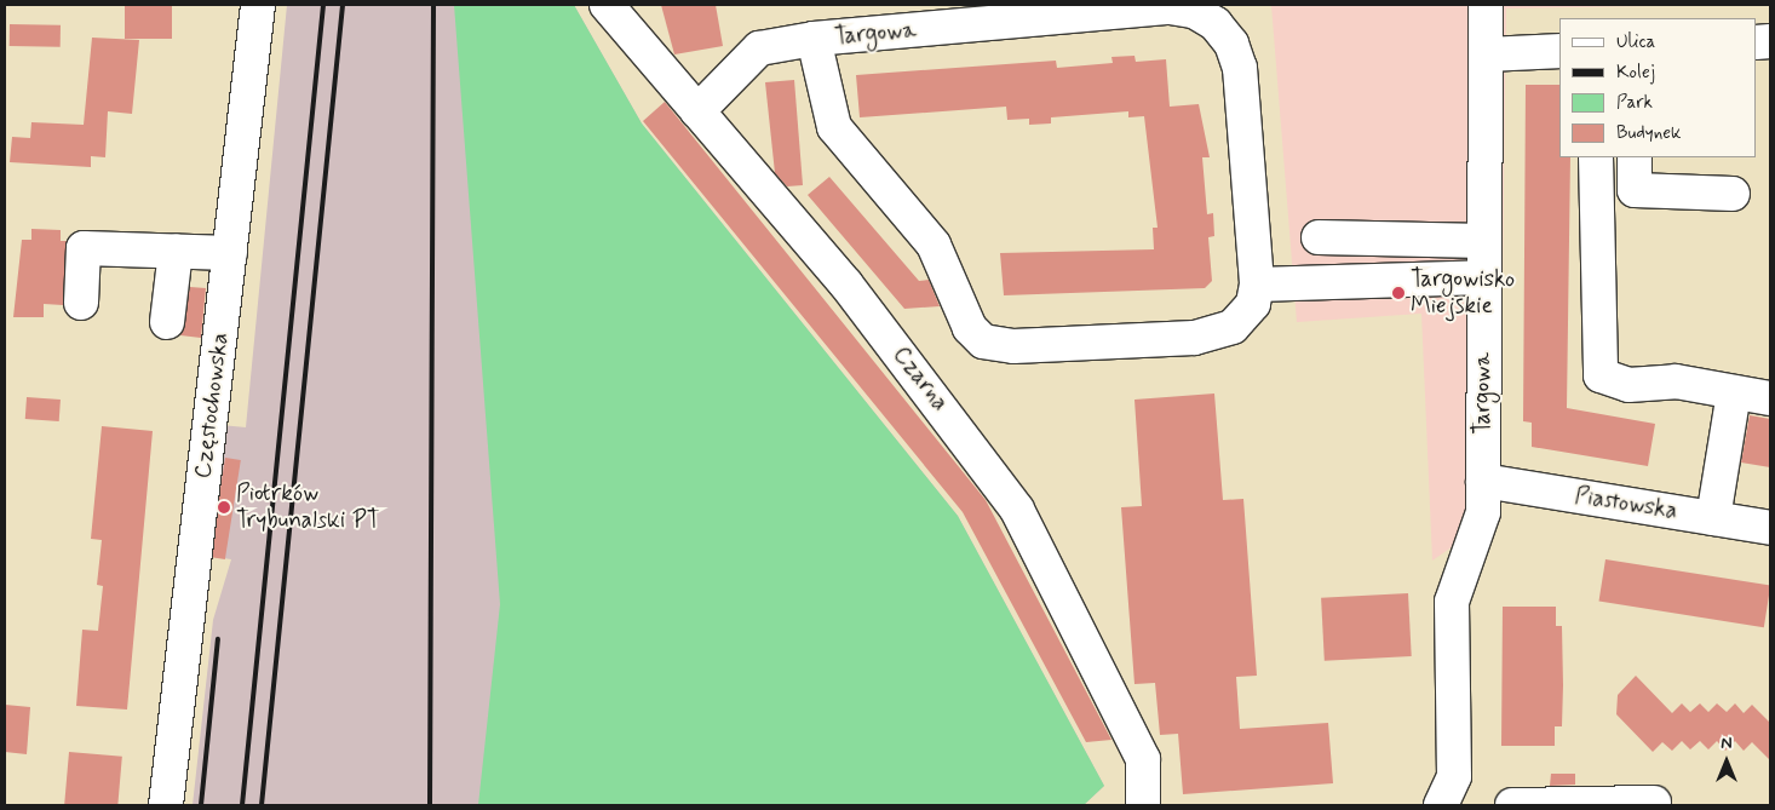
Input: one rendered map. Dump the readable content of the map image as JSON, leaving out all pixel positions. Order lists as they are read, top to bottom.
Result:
{
  "streets": {
    "street": [
      "Targowa",
      "Czarna",
      "Częstochowska",
      "Piastowska"
    ]
  },
  "crossings": [
    ["Targowa", "Piastowska"]
  ],
  "places": ["Targowisko Miejskie", "Piotrków Trybunalski PT"],
  "legend": [
    "Ulica",
    "Kolej",
    "Park",
    "Budynek"
  ],
  "north": "top"
}
